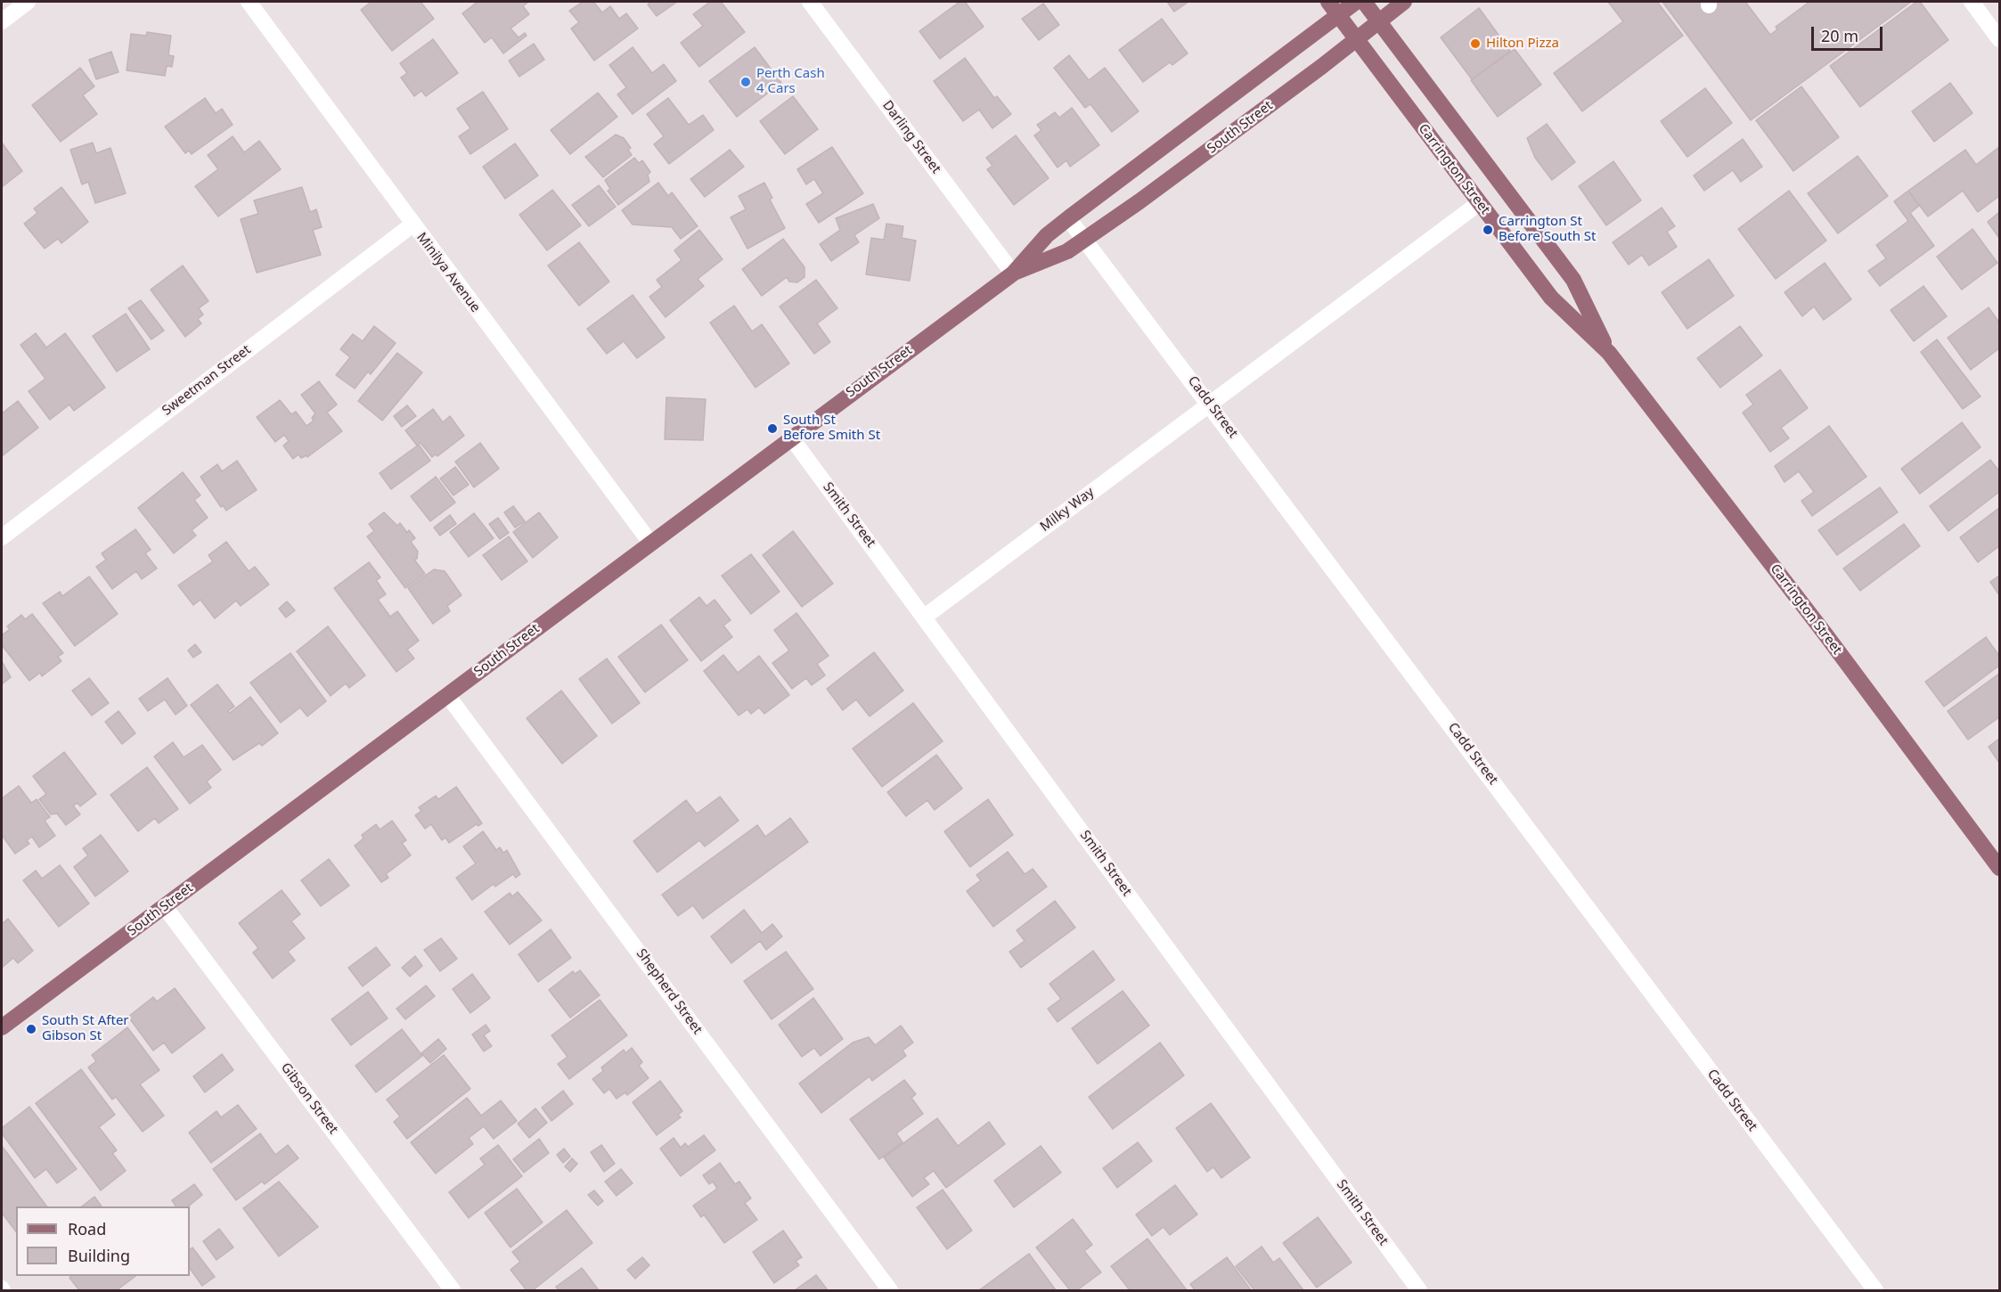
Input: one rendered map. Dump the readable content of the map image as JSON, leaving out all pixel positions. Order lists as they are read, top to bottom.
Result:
{
  "streets": {
    "main road": ["South Street", "Carrington Street"],
    "street": [
      "Darling Street",
      "Minilya Avenue",
      "Sweetman Street",
      "Cadd Street",
      "Milky Way",
      "Smith Street",
      "Shepherd Street",
      "Gibson Street"
    ]
  },
  "crossings": [
    ["South Street", "Darling Street"],
    ["South Street", "Carrington Street"],
    ["South Street", "Minilya Avenue"],
    ["South Street", "Cadd Street"],
    ["South Street", "Smith Street"],
    ["South Street", "Shepherd Street"],
    ["South Street", "Gibson Street"],
    ["Carrington Street", "Milky Way"],
    ["Minilya Avenue", "Sweetman Street"],
    ["Cadd Street", "Milky Way"],
    ["Milky Way", "Smith Street"]
  ],
  "places": [
    "Hilton Pizza",
    "Perth Cash 4 Cars",
    "Carrington St Before South St",
    "South St Before Smith St",
    "South St After Gibson St"
  ],
  "legend": ["Road", "Building"],
  "scale_bar": "20 m"
}
